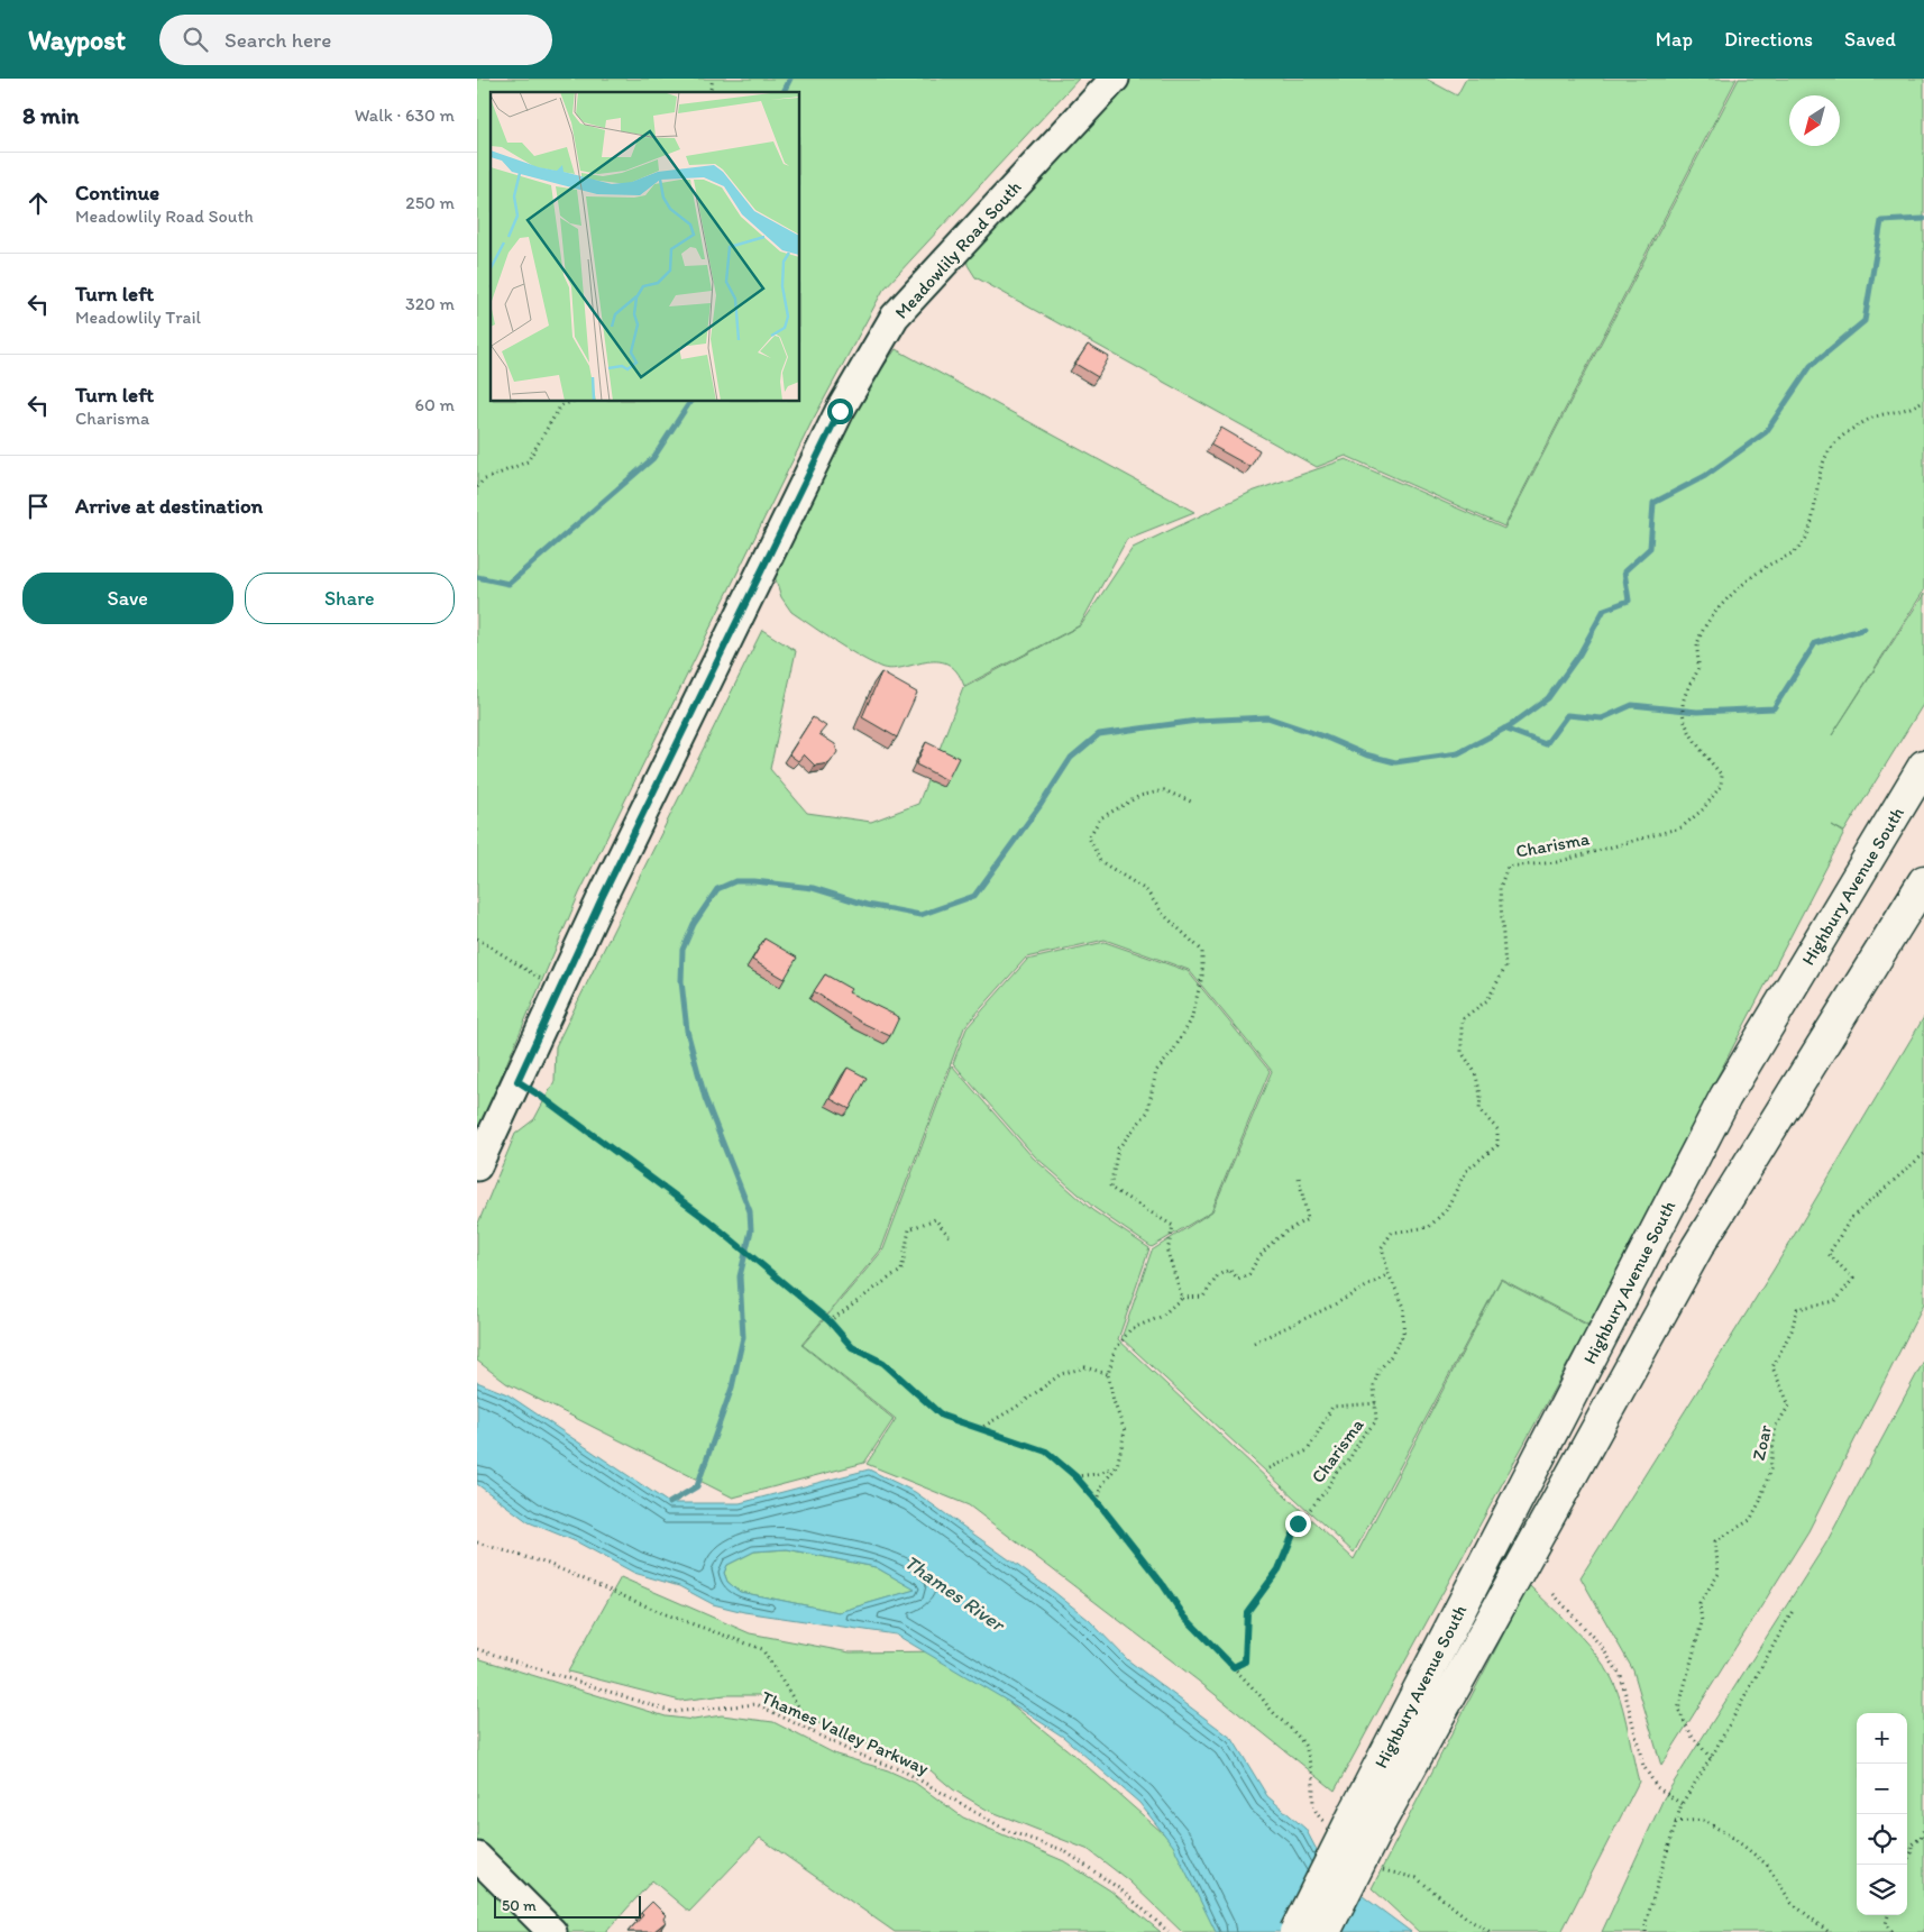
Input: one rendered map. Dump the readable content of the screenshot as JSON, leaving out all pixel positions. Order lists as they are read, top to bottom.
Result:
{
  "streets": {
    "highway": ["Highbury Avenue South"],
    "street": ["Meadowlily Road South"],
    "path": ["Charisma", "Zoar", "Thames Valley Parkway"]
  },
  "water": ["Thames River"],
  "scale_bar": "50 m",
  "north": "bottom left",
  "page": {
    "header": "Waypost",
    "search": "Search here",
    "nav": ["Map", "Directions", "Saved"],
    "heading": ["8 min", "Walk · 630 m"],
    "list": [
      ["Continue", "Meadowlily Road South", "250 m"],
      ["Turn left", "Meadowlily Trail", "320 m"],
      ["Turn left", "Charisma", "60 m"],
      "Arrive at destination"
    ],
    "buttons": ["Save", "Share"],
    "map_buttons": ["+", "−"],
    "scale": "50 m"
  }
}
